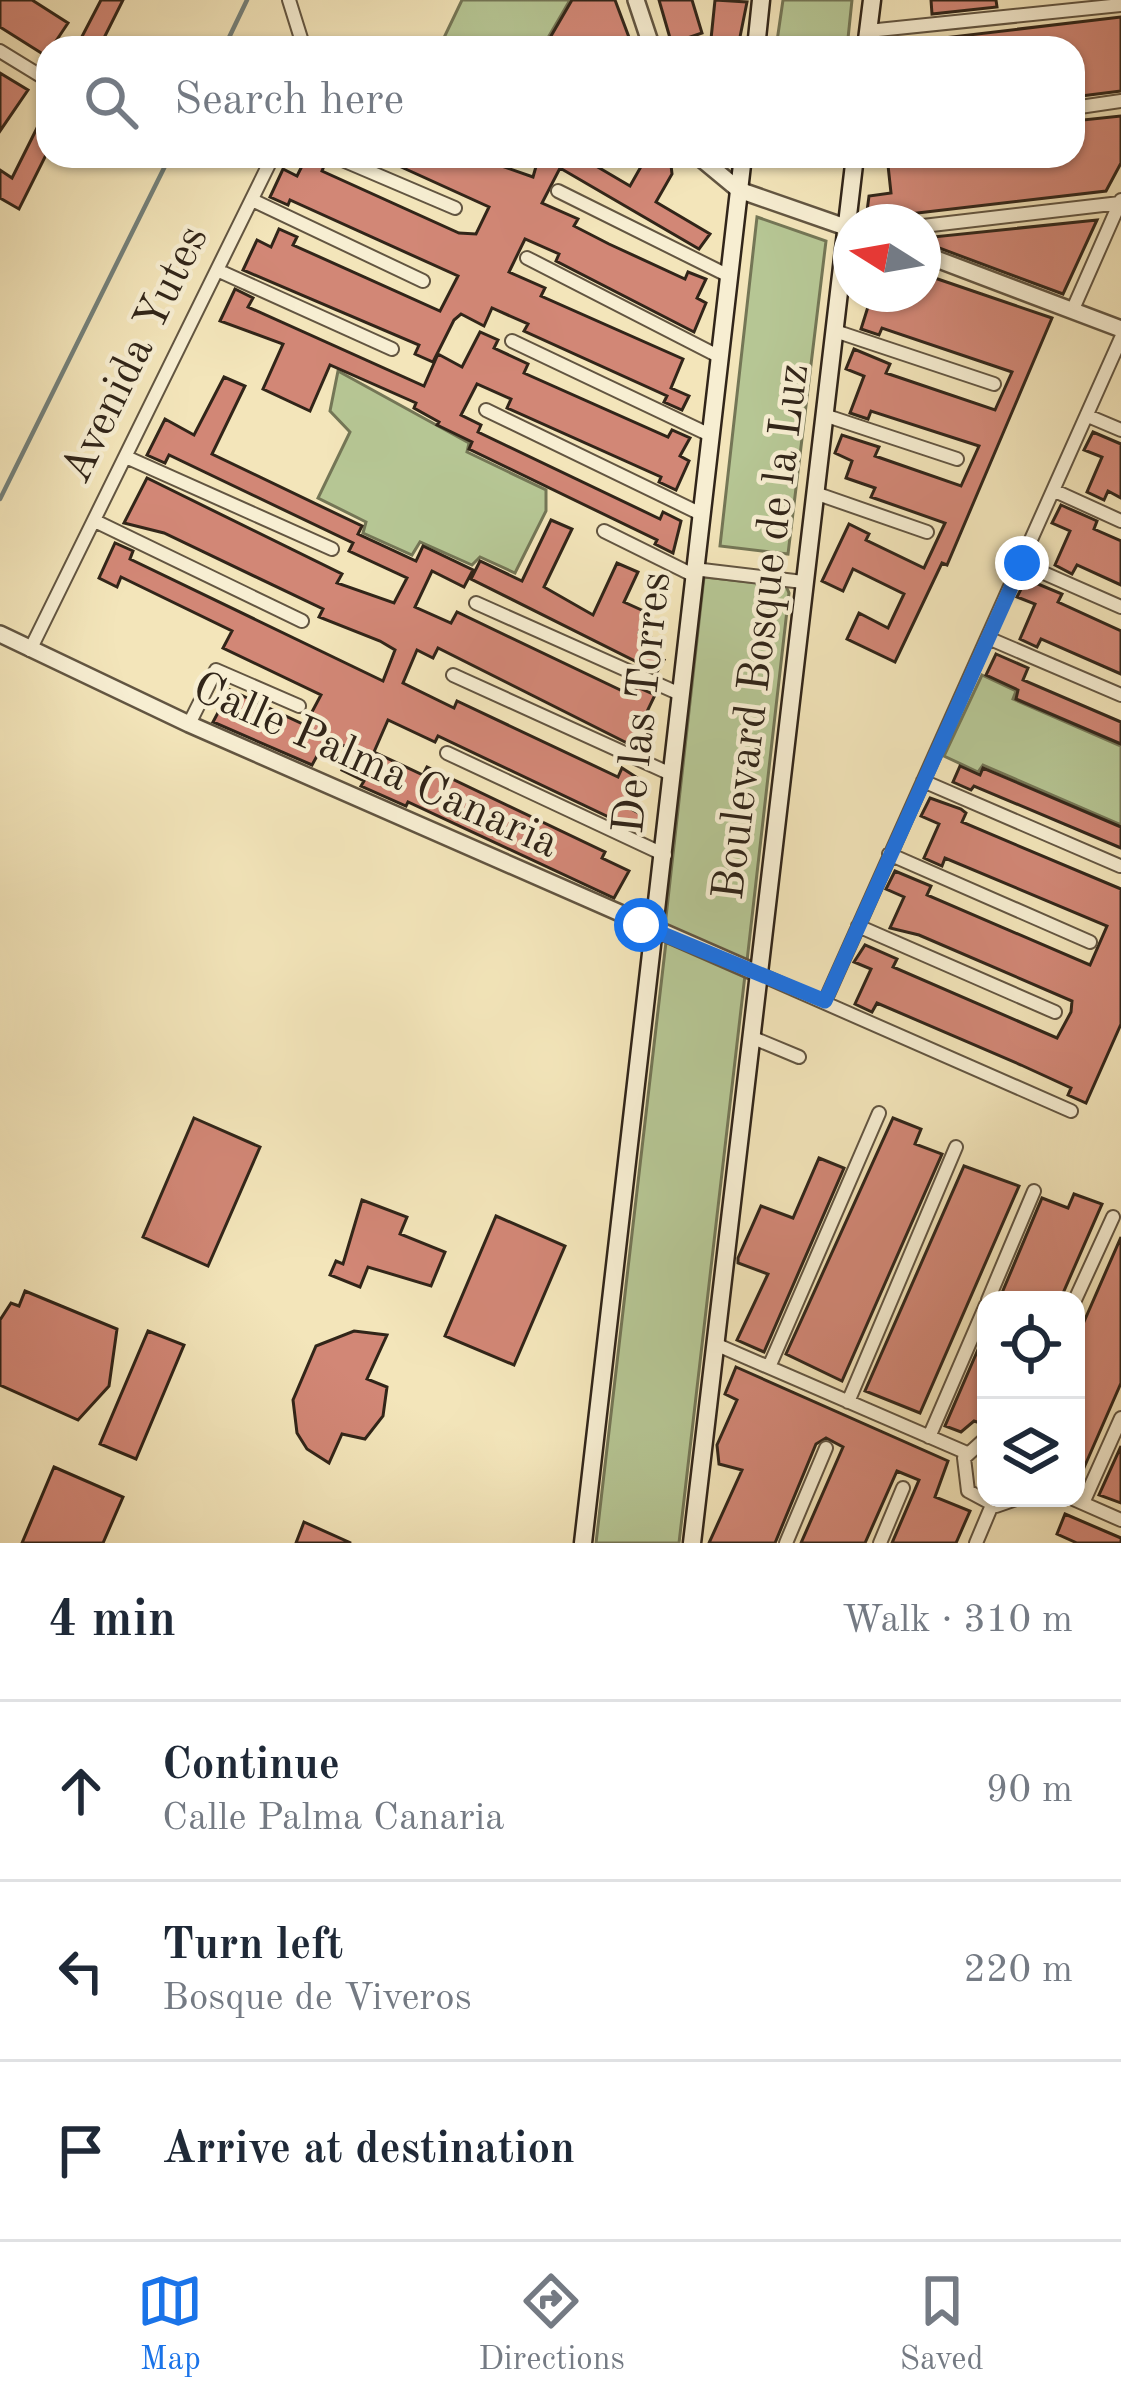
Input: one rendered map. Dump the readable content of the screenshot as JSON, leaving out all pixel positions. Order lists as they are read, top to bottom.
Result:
{
  "streets": {
    "main road": ["Boulevard Bosque de la Luz", "De las Torres"],
    "street": ["Avenida Yutes", "Calle Palma Canaria"]
  },
  "crossings": [
    ["Avenida Yutes", "Calle Palma Canaria"],
    ["Boulevard Bosque de la Luz", "Calle Palma Canaria"],
    ["De las Torres", "Calle Palma Canaria"]
  ],
  "north": "left",
  "page": {
    "search": "Search here",
    "heading": ["4 min", "Walk · 310 m"],
    "list": [
      ["Continue", "Calle Palma Canaria", "90 m"],
      ["Turn left", "Bosque de Viveros", "220 m"],
      "Arrive at destination"
    ],
    "nav": ["Map", "Directions", "Saved"]
  }
}
